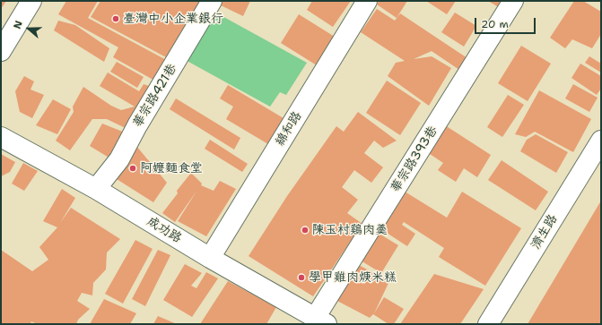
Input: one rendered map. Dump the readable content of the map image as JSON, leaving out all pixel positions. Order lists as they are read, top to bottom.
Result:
{
  "streets": {
    "street": [
      "華宗路421巷",
      "綿和路",
      "華宗路393巷",
      "成功路",
      "濟生路"
    ]
  },
  "crossings": [
    ["華宗路421巷", "成功路"],
    ["綿和路", "成功路"],
    ["華宗路393巷", "成功路"]
  ],
  "places": [
    "臺灣中小企業銀行",
    "阿嬤麵食堂",
    "陳玉村鷄肉羮",
    "學甲雞肉焿米糕"
  ],
  "scale_bar": "20 m",
  "north": "left"
}
